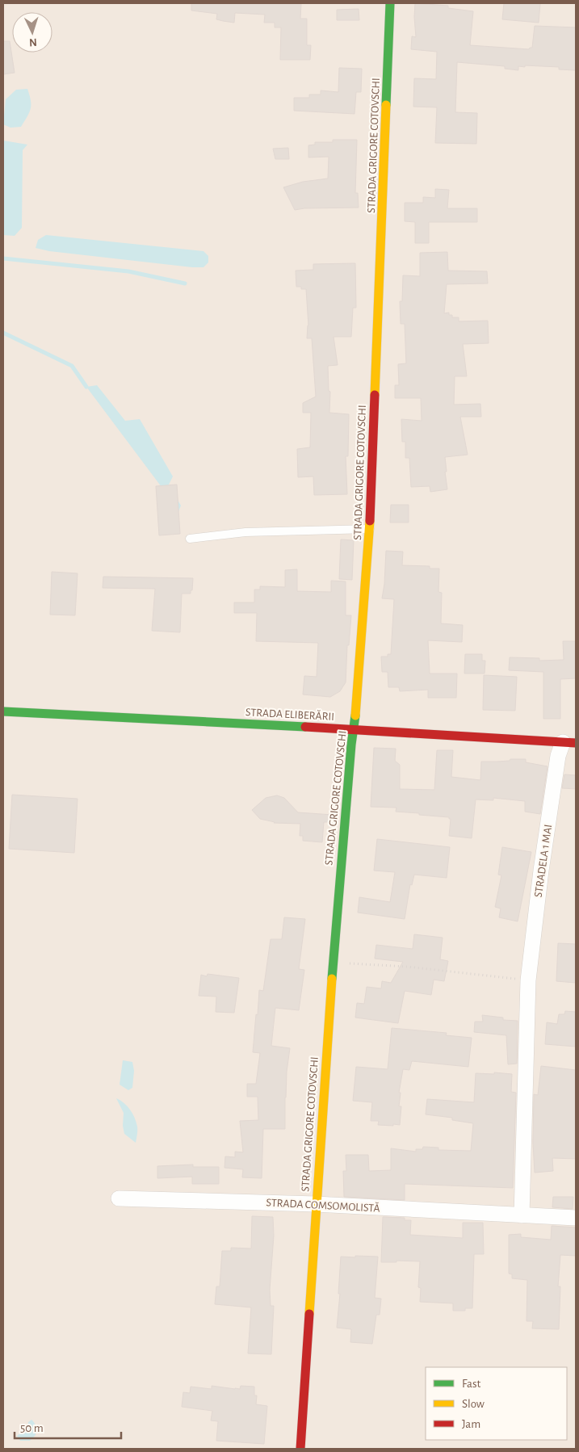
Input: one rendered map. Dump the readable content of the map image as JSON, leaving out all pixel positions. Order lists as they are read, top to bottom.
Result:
{
  "streets": {
    "street": [
      "STRADA GRIGORE COTOVSCHI",
      "STRADA ELIBERĂRII",
      "STRADELA 1 MAI",
      "STRADA COMSOMOLISTĂ"
    ]
  },
  "crossings": [
    ["STRADA GRIGORE COTOVSCHI", "STRADA ELIBERĂRII"],
    ["STRADA GRIGORE COTOVSCHI", "STRADA COMSOMOLISTĂ"],
    ["STRADA ELIBERĂRII", "STRADELA 1 MAI"],
    ["STRADELA 1 MAI", "STRADA COMSOMOLISTĂ"]
  ],
  "legend": ["Fast", "Slow", "Jam"],
  "scale_bar": "50 m",
  "north": "bottom"
}
